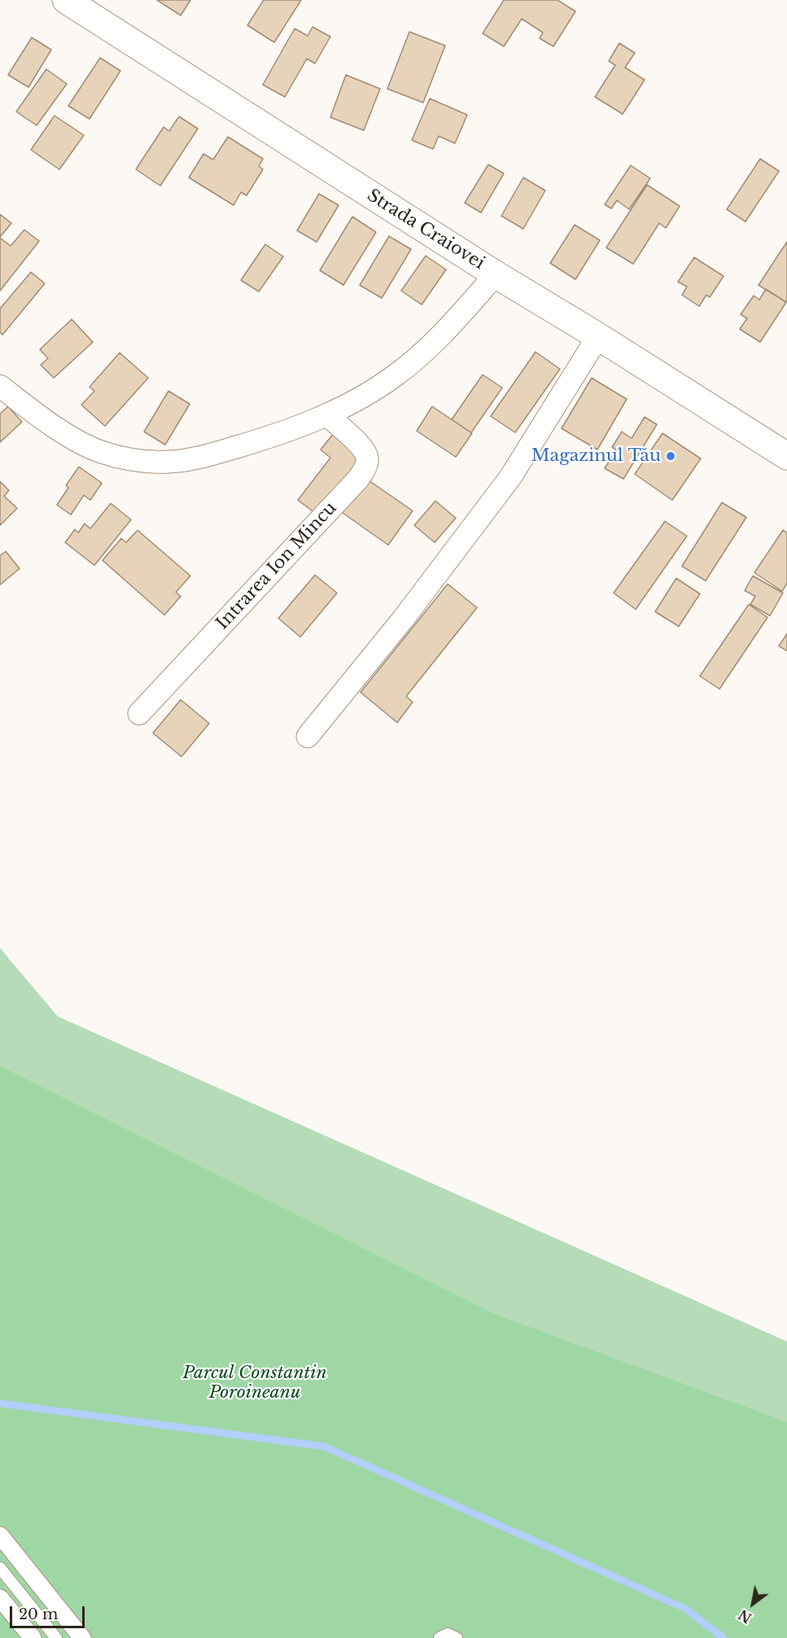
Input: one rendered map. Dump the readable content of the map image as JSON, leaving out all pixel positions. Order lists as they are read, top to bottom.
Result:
{
  "streets": {
    "main road": ["Strada Craiovei"],
    "street": ["Intrarea Ion Mincu"]
  },
  "parks": ["Parcul Constantin Poroineanu"],
  "places": ["Magazinul Tău"],
  "scale_bar": "20 m",
  "north": "bottom left"
}
